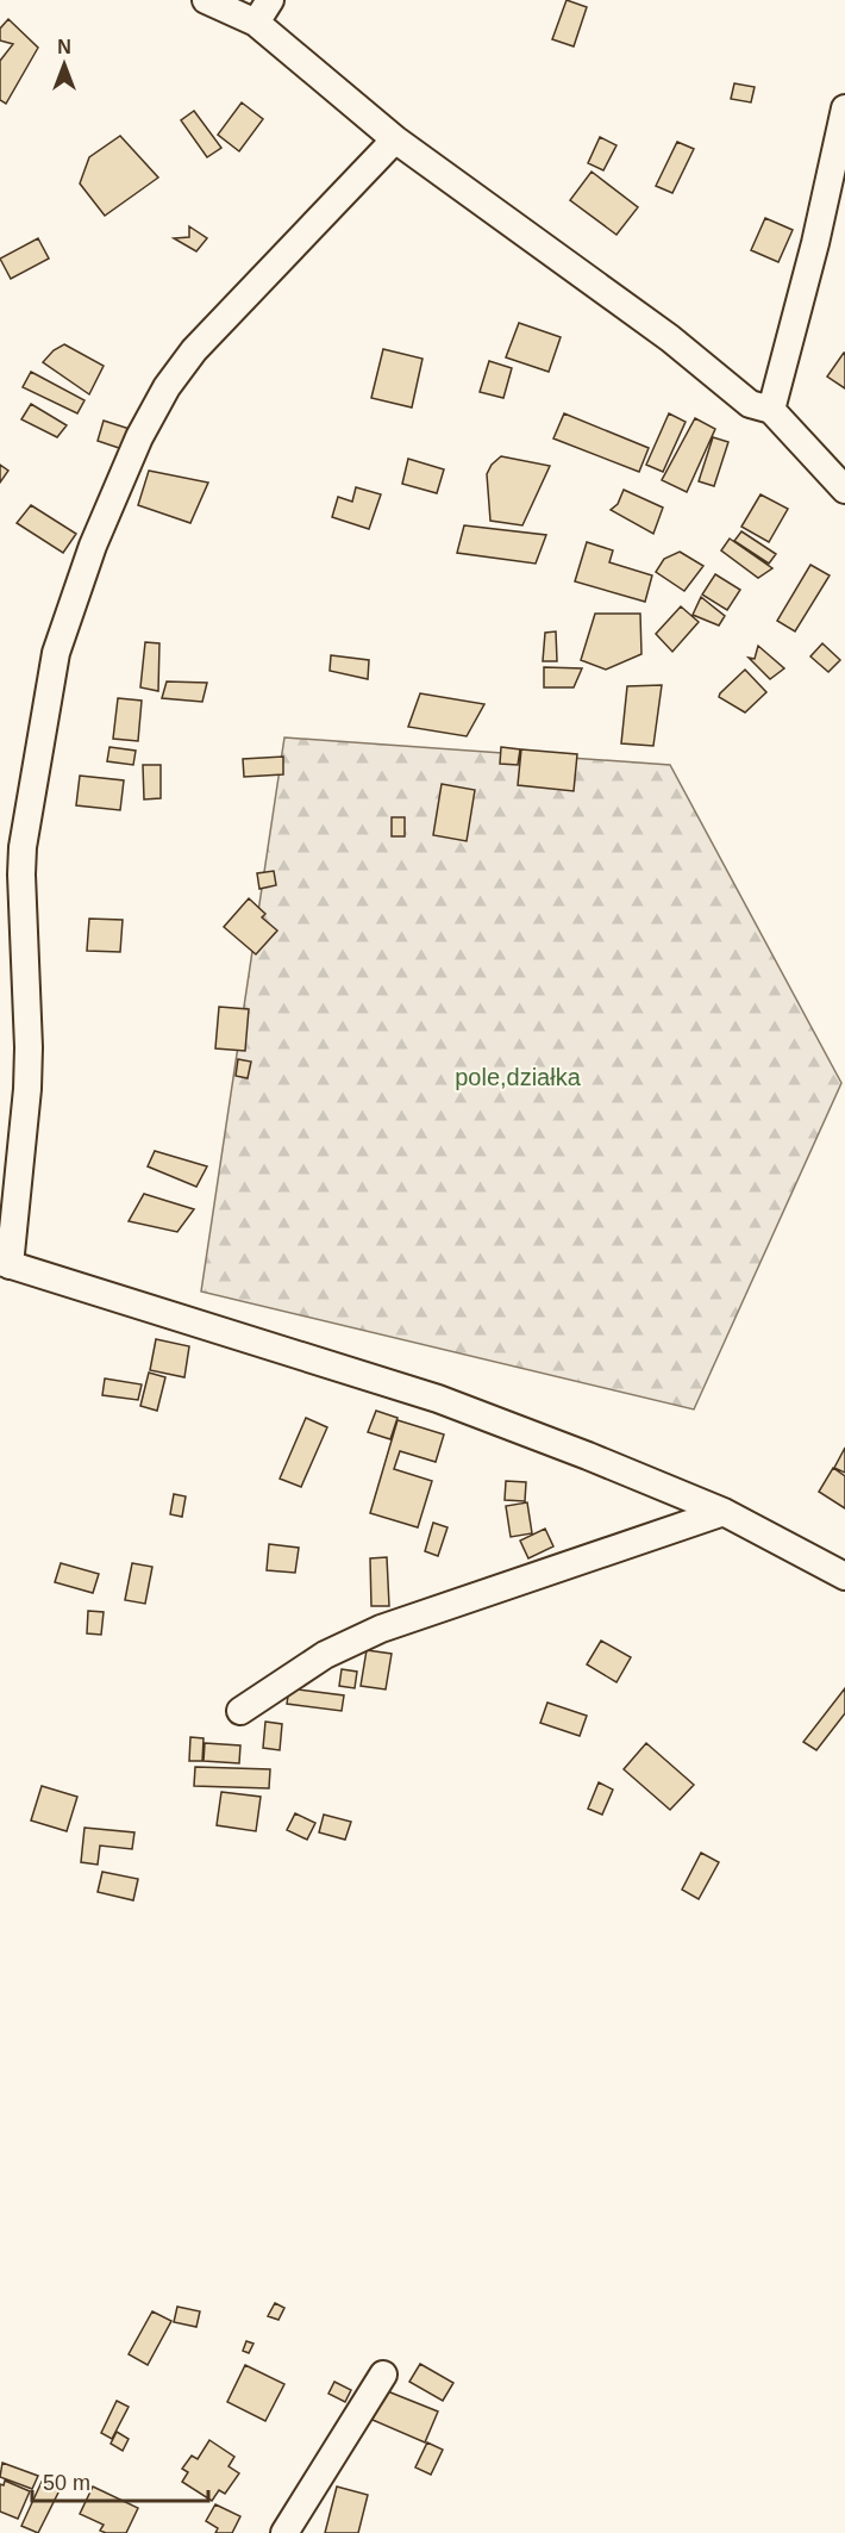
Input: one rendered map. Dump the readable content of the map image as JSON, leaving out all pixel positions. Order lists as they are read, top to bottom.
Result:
{
  "parks": ["pole,działka"],
  "scale_bar": "50 m",
  "north": "top"
}
